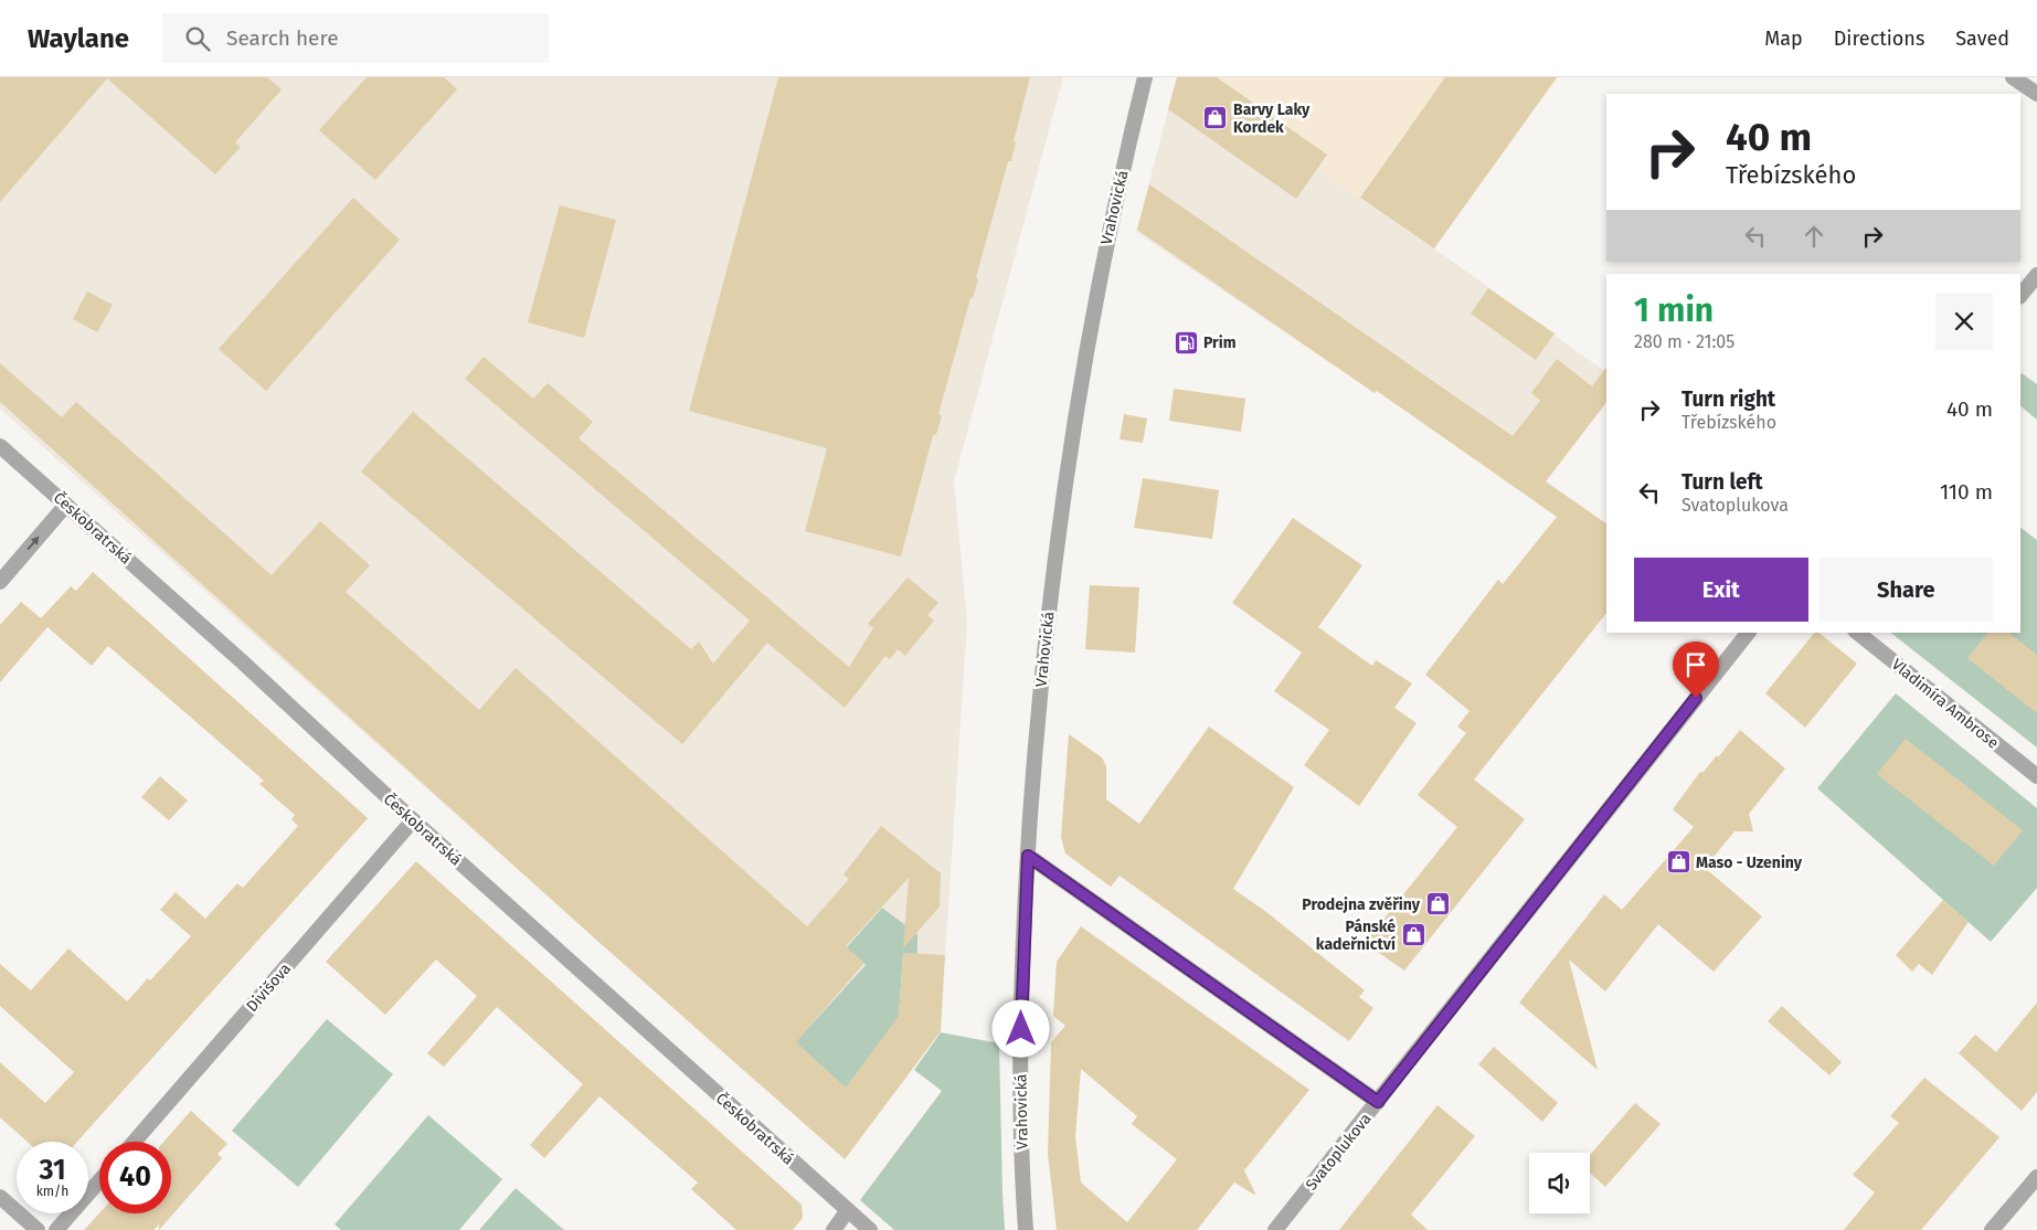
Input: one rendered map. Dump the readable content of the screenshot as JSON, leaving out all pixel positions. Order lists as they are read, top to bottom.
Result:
{
  "streets": {
    "street": [
      "Vrahovická",
      "Českobratrská",
      "Vladimíra Ambrose",
      "Divišova",
      "Svatoplukova"
    ]
  },
  "crossings": [
    ["Českobratrská", "Divišova"]
  ],
  "places": {
    "shop": [
      "Barvy Laky Kordek",
      "Maso - Uzeniny",
      "Prodejna zvěřiny",
      "Pánské kadeřnictví"
    ],
    "fuel station": ["Prim"]
  },
  "page": {
    "header": "Waylane",
    "search": "Search here",
    "nav": ["Map", "Directions", "Saved"],
    "turn": ["40 m", "Třebízského"],
    "heading": ["1 min", "280 m · 21:05"],
    "list": [
      {
        "name": "Turn right",
        "note": "Třebízského",
        "value": "40 m"
      },
      {
        "name": "Turn left",
        "note": "Svatoplukova",
        "value": "110 m"
      }
    ],
    "buttons": ["Exit", "Share"],
    "speed": "31 km/h",
    "limit": "40"
  }
}
